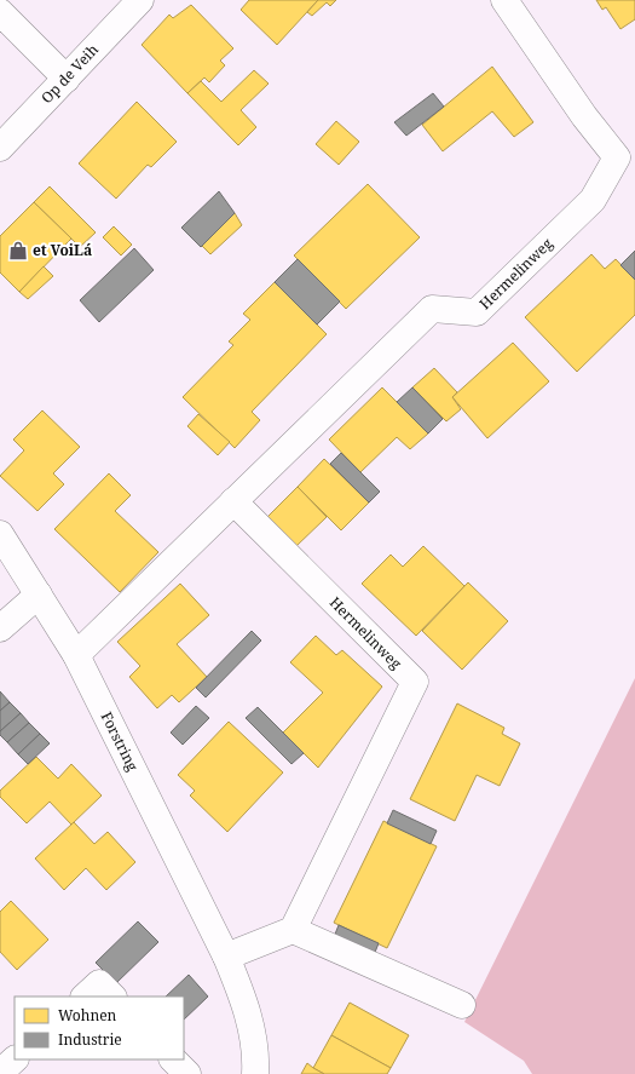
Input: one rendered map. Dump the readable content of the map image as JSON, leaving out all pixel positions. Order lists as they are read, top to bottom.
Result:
{
  "streets": {
    "street": ["Op de Veih", "Hermelinweg", "Forstring"]
  },
  "crossings": [
    ["Hermelinweg", "Forstring"]
  ],
  "places": {
    "shop": ["et VoiLá"]
  },
  "legend": ["Wohnen", "Industrie"]
}
